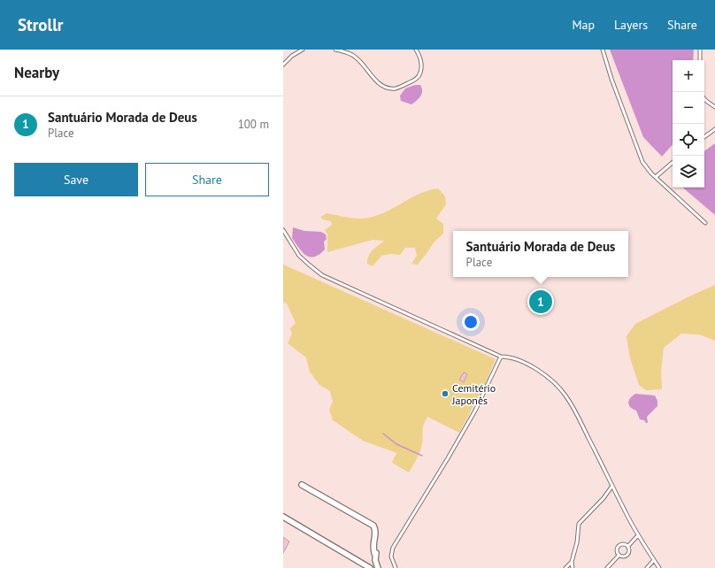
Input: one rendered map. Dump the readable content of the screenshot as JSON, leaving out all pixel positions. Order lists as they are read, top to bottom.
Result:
{
  "places": ["Cemitério Japonês"],
  "page": {
    "header": "Strollr",
    "nav": ["Map", "Layers", "Share"],
    "heading": "Nearby",
    "map_buttons": ["+", "−"],
    "list": [
      {
        "mark": "1",
        "name": "Santuário Morada de Deus",
        "note": "Place",
        "value": "100 m"
      }
    ],
    "buttons": ["Save", "Share"],
    "popup": ["Santuário Morada de Deus", "Place"],
    "pins": "1"
  }
}
